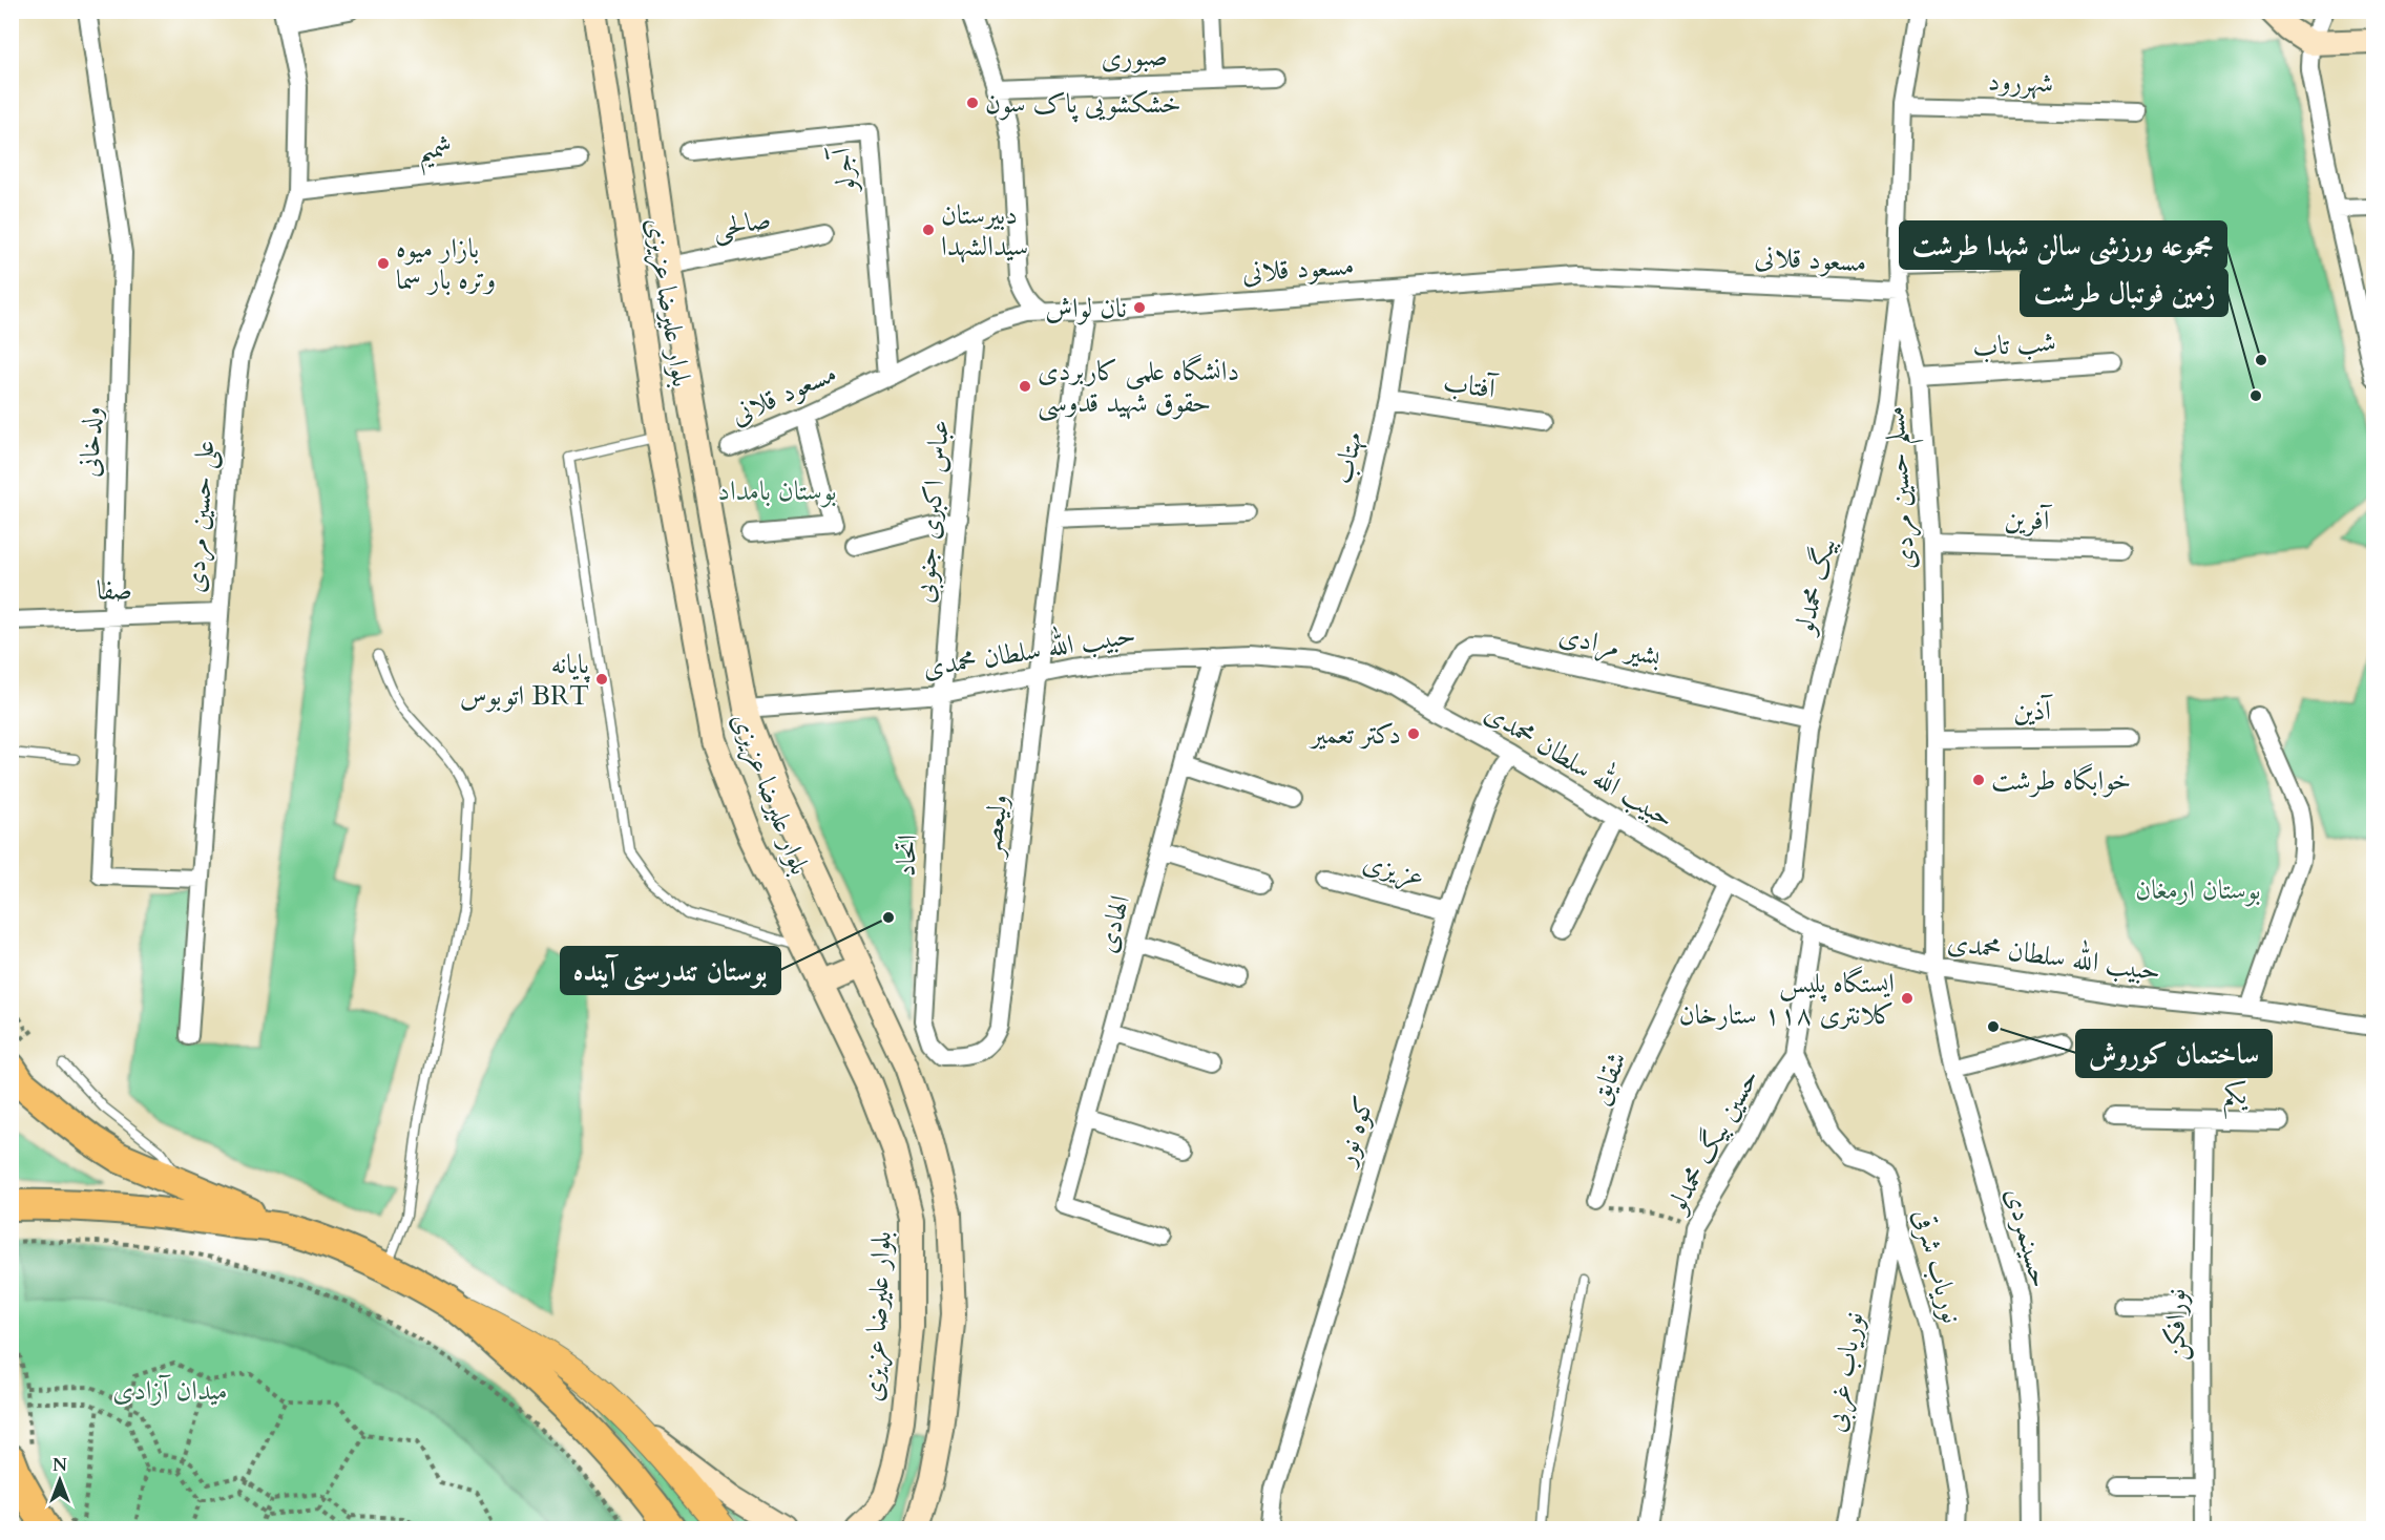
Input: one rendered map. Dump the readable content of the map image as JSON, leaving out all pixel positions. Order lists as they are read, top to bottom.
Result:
{
  "streets": {
    "main road": ["بلوار علیرضا عزیزی"],
    "street": [
      "صبوری",
      "شهررود",
      "شمیم",
      "آجرلو",
      "صالحی",
      "مسعود قلانی",
      "شب تاب",
      "آفتاب",
      "ولدخانی",
      "مهتاب",
      "مسلم حسین مردی",
      "عباس اکبری جنوبی",
      "علی حسین مردی",
      "آفرین",
      "بیگ محمدلو",
      "صفا",
      "بشیر مرادی",
      "حبیب الله سلطان محمدی",
      "آذین",
      "ولیعصر",
      "اتحاد",
      "عزیزی",
      "الهادی",
      "شقایق",
      "یکم",
      "کوه نور",
      "حسین بیگ محمدلو",
      "حسینمردی",
      "نوریاب شرقی",
      "نورافکن",
      "نوریاب غربی"
    ]
  },
  "crossings": [
    ["شهررود", "مسلم حسین مردی"],
    ["شمیم", "علی حسین مردی"],
    ["آجرلو", "مسعود قلانی"],
    ["صالحی", "بلوار علیرضا عزیزی"],
    ["مسعود قلانی", "مهتاب"],
    ["مسعود قلانی", "مسلم حسین مردی"],
    ["مسعود قلانی", "عباس اکبری جنوبی"],
    ["مسعود قلانی", "بیگ محمدلو"],
    ["مسعود قلانی", "ولیعصر"],
    ["بلوار علیرضا عزیزی", "حبیب الله سلطان محمدی"],
    ["شب تاب", "مسلم حسین مردی"],
    ["آفتاب", "مهتاب"],
    ["ولدخانی", "علی حسین مردی"],
    ["ولدخانی", "صفا"],
    ["مسلم حسین مردی", "آفرین"],
    ["مسلم حسین مردی", "بیگ محمدلو"],
    ["مسلم حسین مردی", "حبیب الله سلطان محمدی"],
    ["مسلم حسین مردی", "آذین"],
    ["مسلم حسین مردی", "حسینمردی"],
    ["عباس اکبری جنوبی", "حبیب الله سلطان محمدی"],
    ["عباس اکبری جنوبی", "اتحاد"],
    ["علی حسین مردی", "صفا"],
    ["بیگ محمدلو", "بشیر مرادی"],
    ["بشیر مرادی", "حبیب الله سلطان محمدی"],
    ["حبیب الله سلطان محمدی", "ولیعصر"],
    ["حبیب الله سلطان محمدی", "اتحاد"],
    ["حبیب الله سلطان محمدی", "الهادی"],
    ["حبیب الله سلطان محمدی", "شقایق"],
    ["حبیب الله سلطان محمدی", "کوه نور"],
    ["حبیب الله سلطان محمدی", "حسین بیگ محمدلو"],
    ["حبیب الله سلطان محمدی", "حسینمردی"],
    ["ولیعصر", "اتحاد"],
    ["عزیزی", "کوه نور"],
    ["یکم", "نورافکن"],
    ["حسین بیگ محمدلو", "نوریاب شرقی"],
    ["نوریاب شرقی", "نوریاب غربی"]
  ],
  "parks": ["بوستان بامداد", "بوستان ارمغان", "میدان آزادی"],
  "places": [
    "خشکشویی پاک سون",
    "دبيرستان سیدالشهدا",
    "بازار میوه وتره بار سما",
    "نان لواش",
    "مجموعه ورزشی سالن شهدا طرشت",
    "دانشگاه علمی کاربردی حقوق شهید قدوسی",
    "زمین فوتبال طرشت",
    "پایانه اتوبوس BRT",
    "دکتر تعمیر",
    "خوابگاه طرشت",
    "بوستان تندرستی آینده",
    "ایستگاه پلیس کلانتری ۱۱۸ ستارخان",
    "ساختمان کوروش"
  ],
  "north": "top"
}
